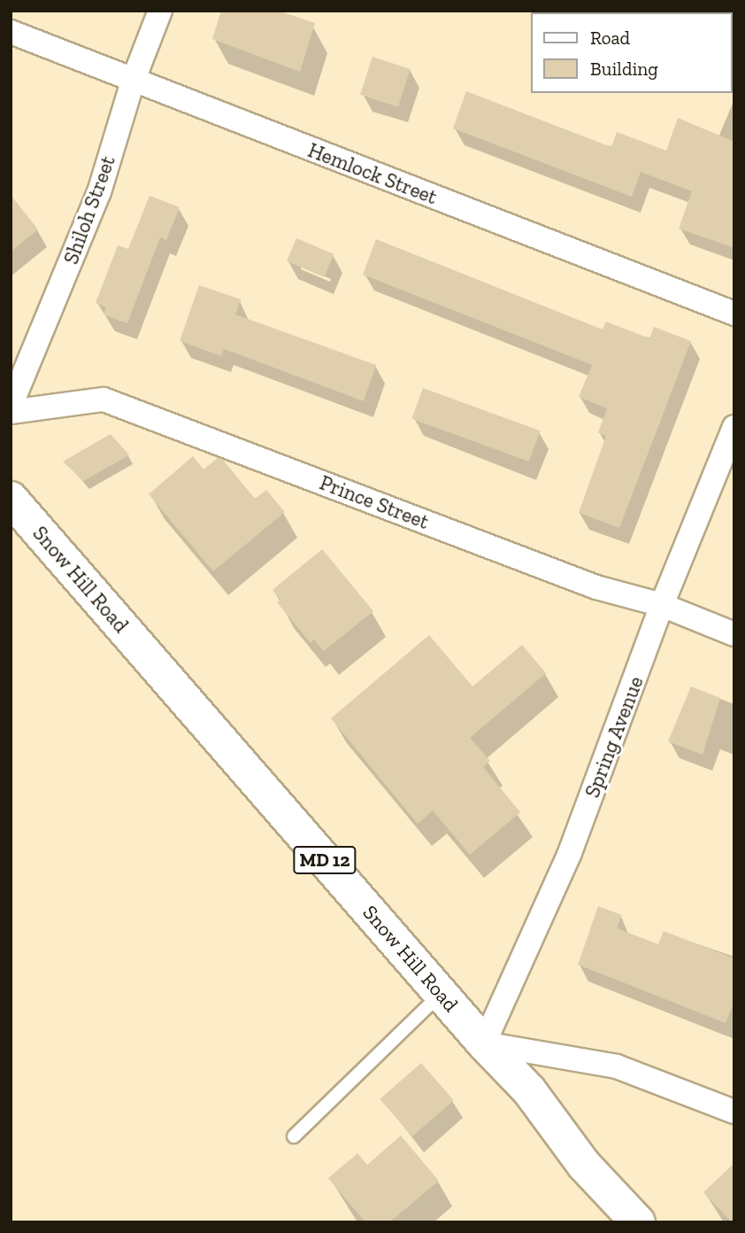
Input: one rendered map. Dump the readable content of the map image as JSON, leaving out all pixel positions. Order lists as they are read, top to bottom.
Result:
{
  "streets": {
    "main road": ["Snow Hill Road", "MD 12"],
    "street": [
      "Hemlock Street",
      "Shiloh Street",
      "Prince Street",
      "Spring Avenue"
    ]
  },
  "crossings": [
    ["Hemlock Street", "Shiloh Street"],
    ["Prince Street", "Spring Avenue"],
    ["Snow Hill Road", "Spring Avenue"]
  ],
  "legend": ["Road", "Building"]
}
